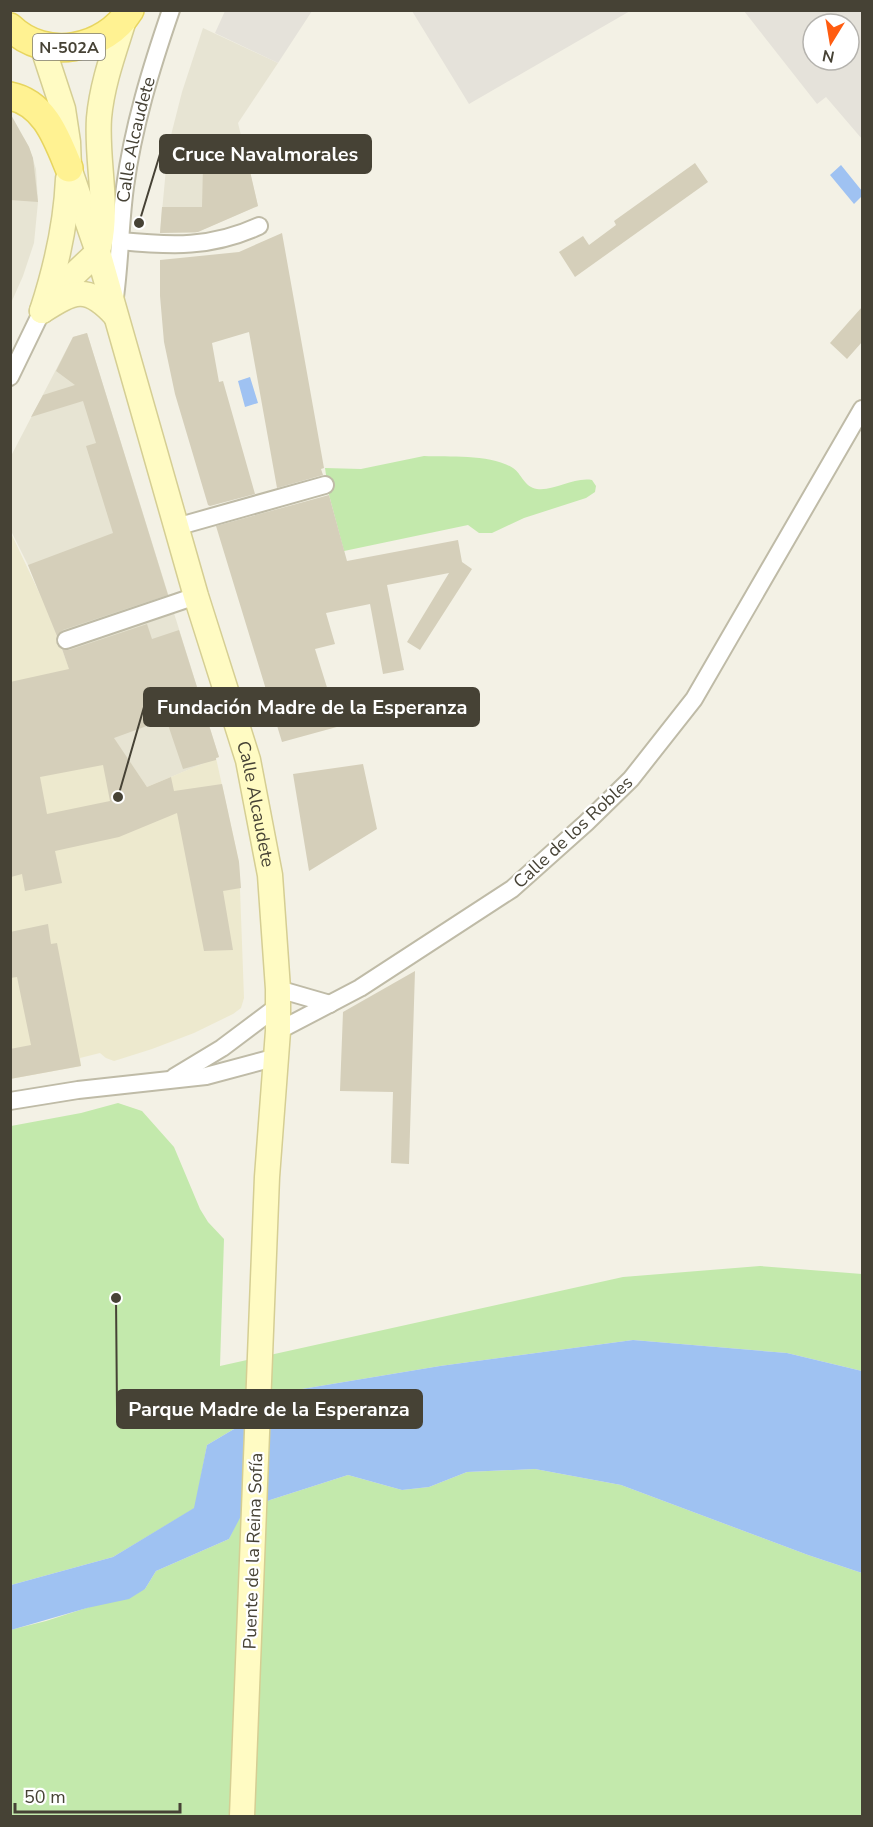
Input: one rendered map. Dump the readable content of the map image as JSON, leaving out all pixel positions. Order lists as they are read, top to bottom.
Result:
{
  "streets": {
    "main road": ["N-502A", "Calle Alcaudete", "Puente de la Reina Sofía"],
    "street": ["Calle de los Robles"]
  },
  "crossings": [
    ["N-502A", "Calle Alcaudete"],
    ["Calle Alcaudete", "Calle de los Robles"],
    ["Calle Alcaudete", "Puente de la Reina Sofía"]
  ],
  "places": ["Cruce Navalmorales", "Fundación Madre de la Esperanza", "Parque Madre de la Esperanza"],
  "scale_bar": "50 m",
  "north": "bottom"
}
